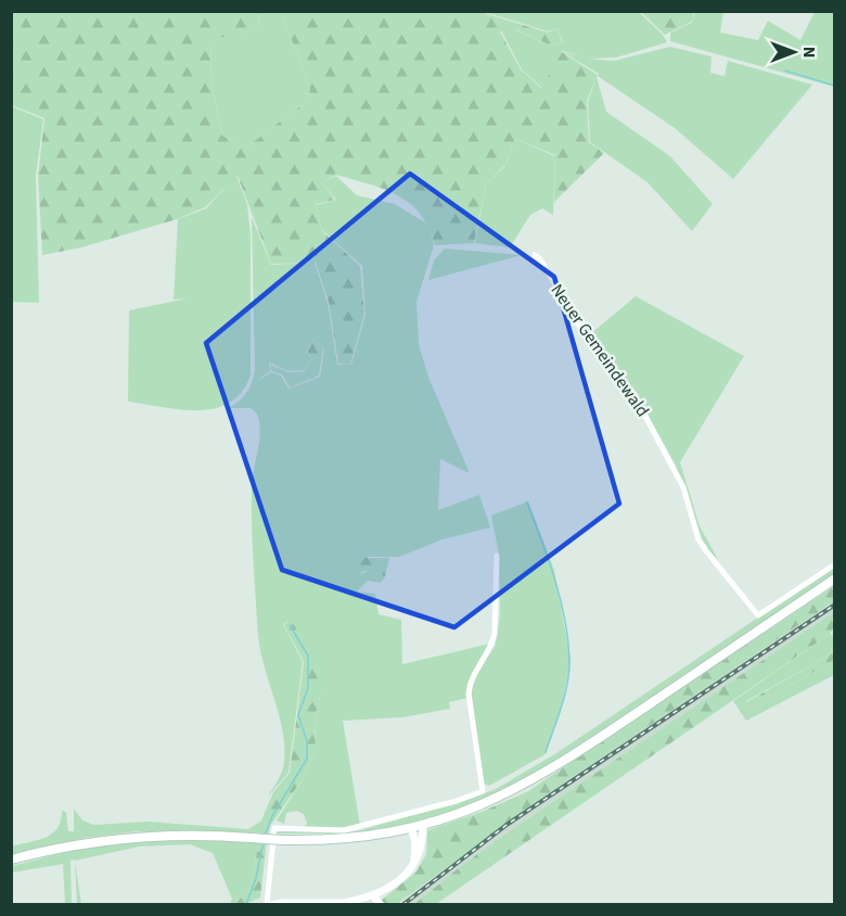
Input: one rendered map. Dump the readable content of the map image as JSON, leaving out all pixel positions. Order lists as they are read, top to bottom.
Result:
{
  "streets": {
    "street": ["Neuer Gemeindewald"]
  },
  "north": "right"
}
